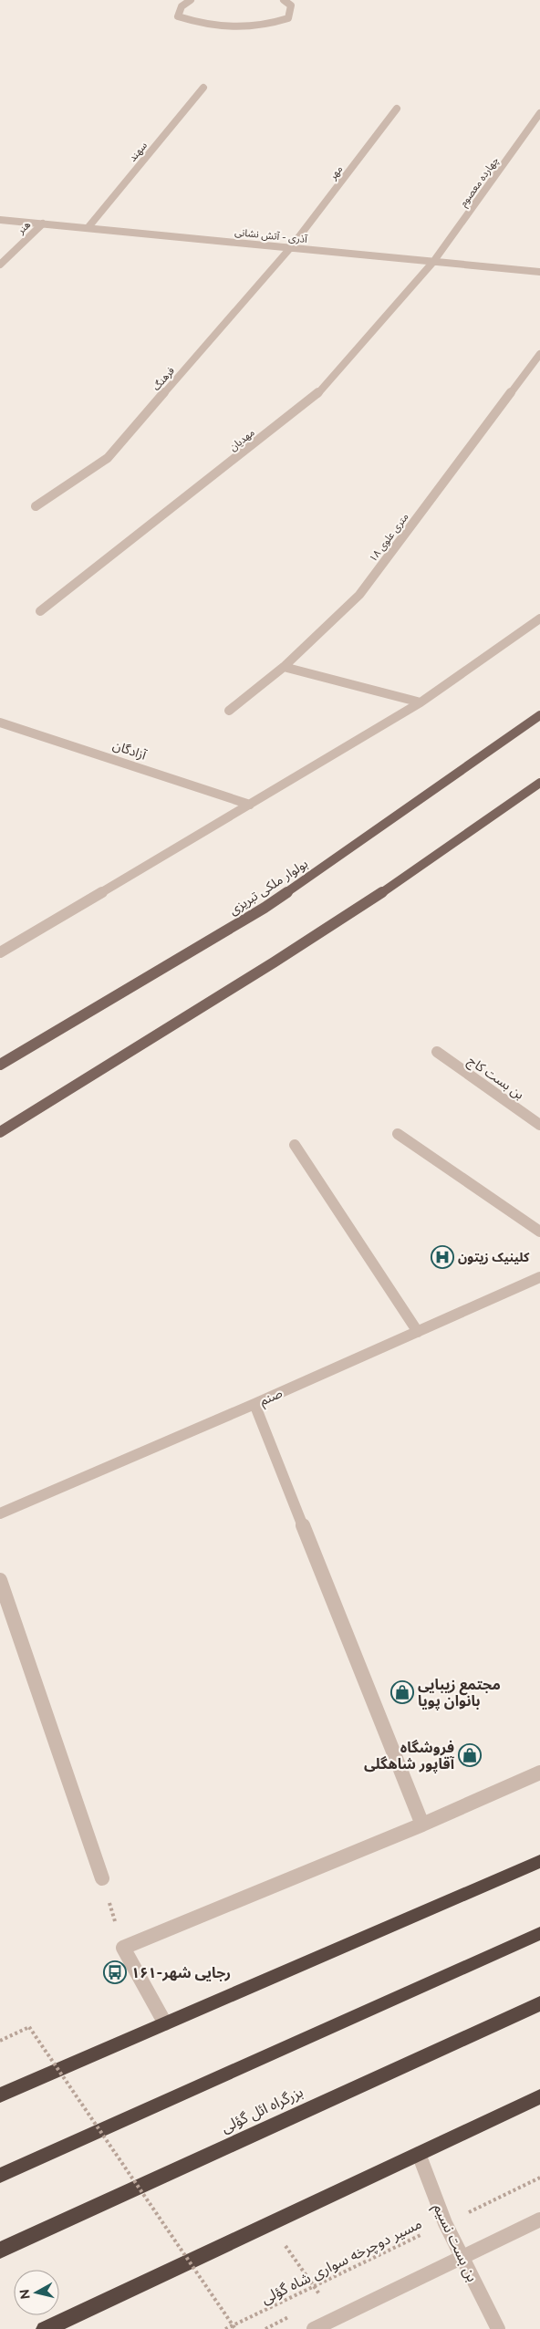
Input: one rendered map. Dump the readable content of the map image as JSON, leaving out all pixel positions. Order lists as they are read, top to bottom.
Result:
{
  "streets": {
    "highway": ["بزرگراه ائل گؤلی"],
    "main road": ["بولوار ملکی تبریزی"],
    "street": [
      "سهند",
      "مهر",
      "چهارده معصوم",
      "هنر",
      "آذرى - آتش نشانى",
      "فرهنگ",
      "مهدیان",
      "۱۸ متری علوی",
      "آزادگان",
      "بن بست کاج",
      "صنم",
      "بن بست نسیم"
    ],
    "path": ["مسیر دوچرخه سواری شاه گؤلی"]
  },
  "crossings": [
    ["سهند", "آذرى - آتش نشانى"],
    ["مهر", "آذرى - آتش نشانى"],
    ["مهر", "فرهنگ"],
    ["چهارده معصوم", "آذرى - آتش نشانى"],
    ["چهارده معصوم", "مهدیان"],
    ["هنر", "آذرى - آتش نشانى"],
    ["آذرى - آتش نشانى", "فرهنگ"],
    ["آذرى - آتش نشانى", "مهدیان"],
    ["بن بست نسیم", "مسیر دوچرخه سواری شاه گؤلی"]
  ],
  "places": {
    "hospital": ["کلینیک زیتون"],
    "shop": ["مجتمع زیبایی بانوان پویا", "فروشگاه آقاپور شاهگلی"],
    "bus stop": ["۱۶۱-رجایی شهر"]
  },
  "north": "left"
}
